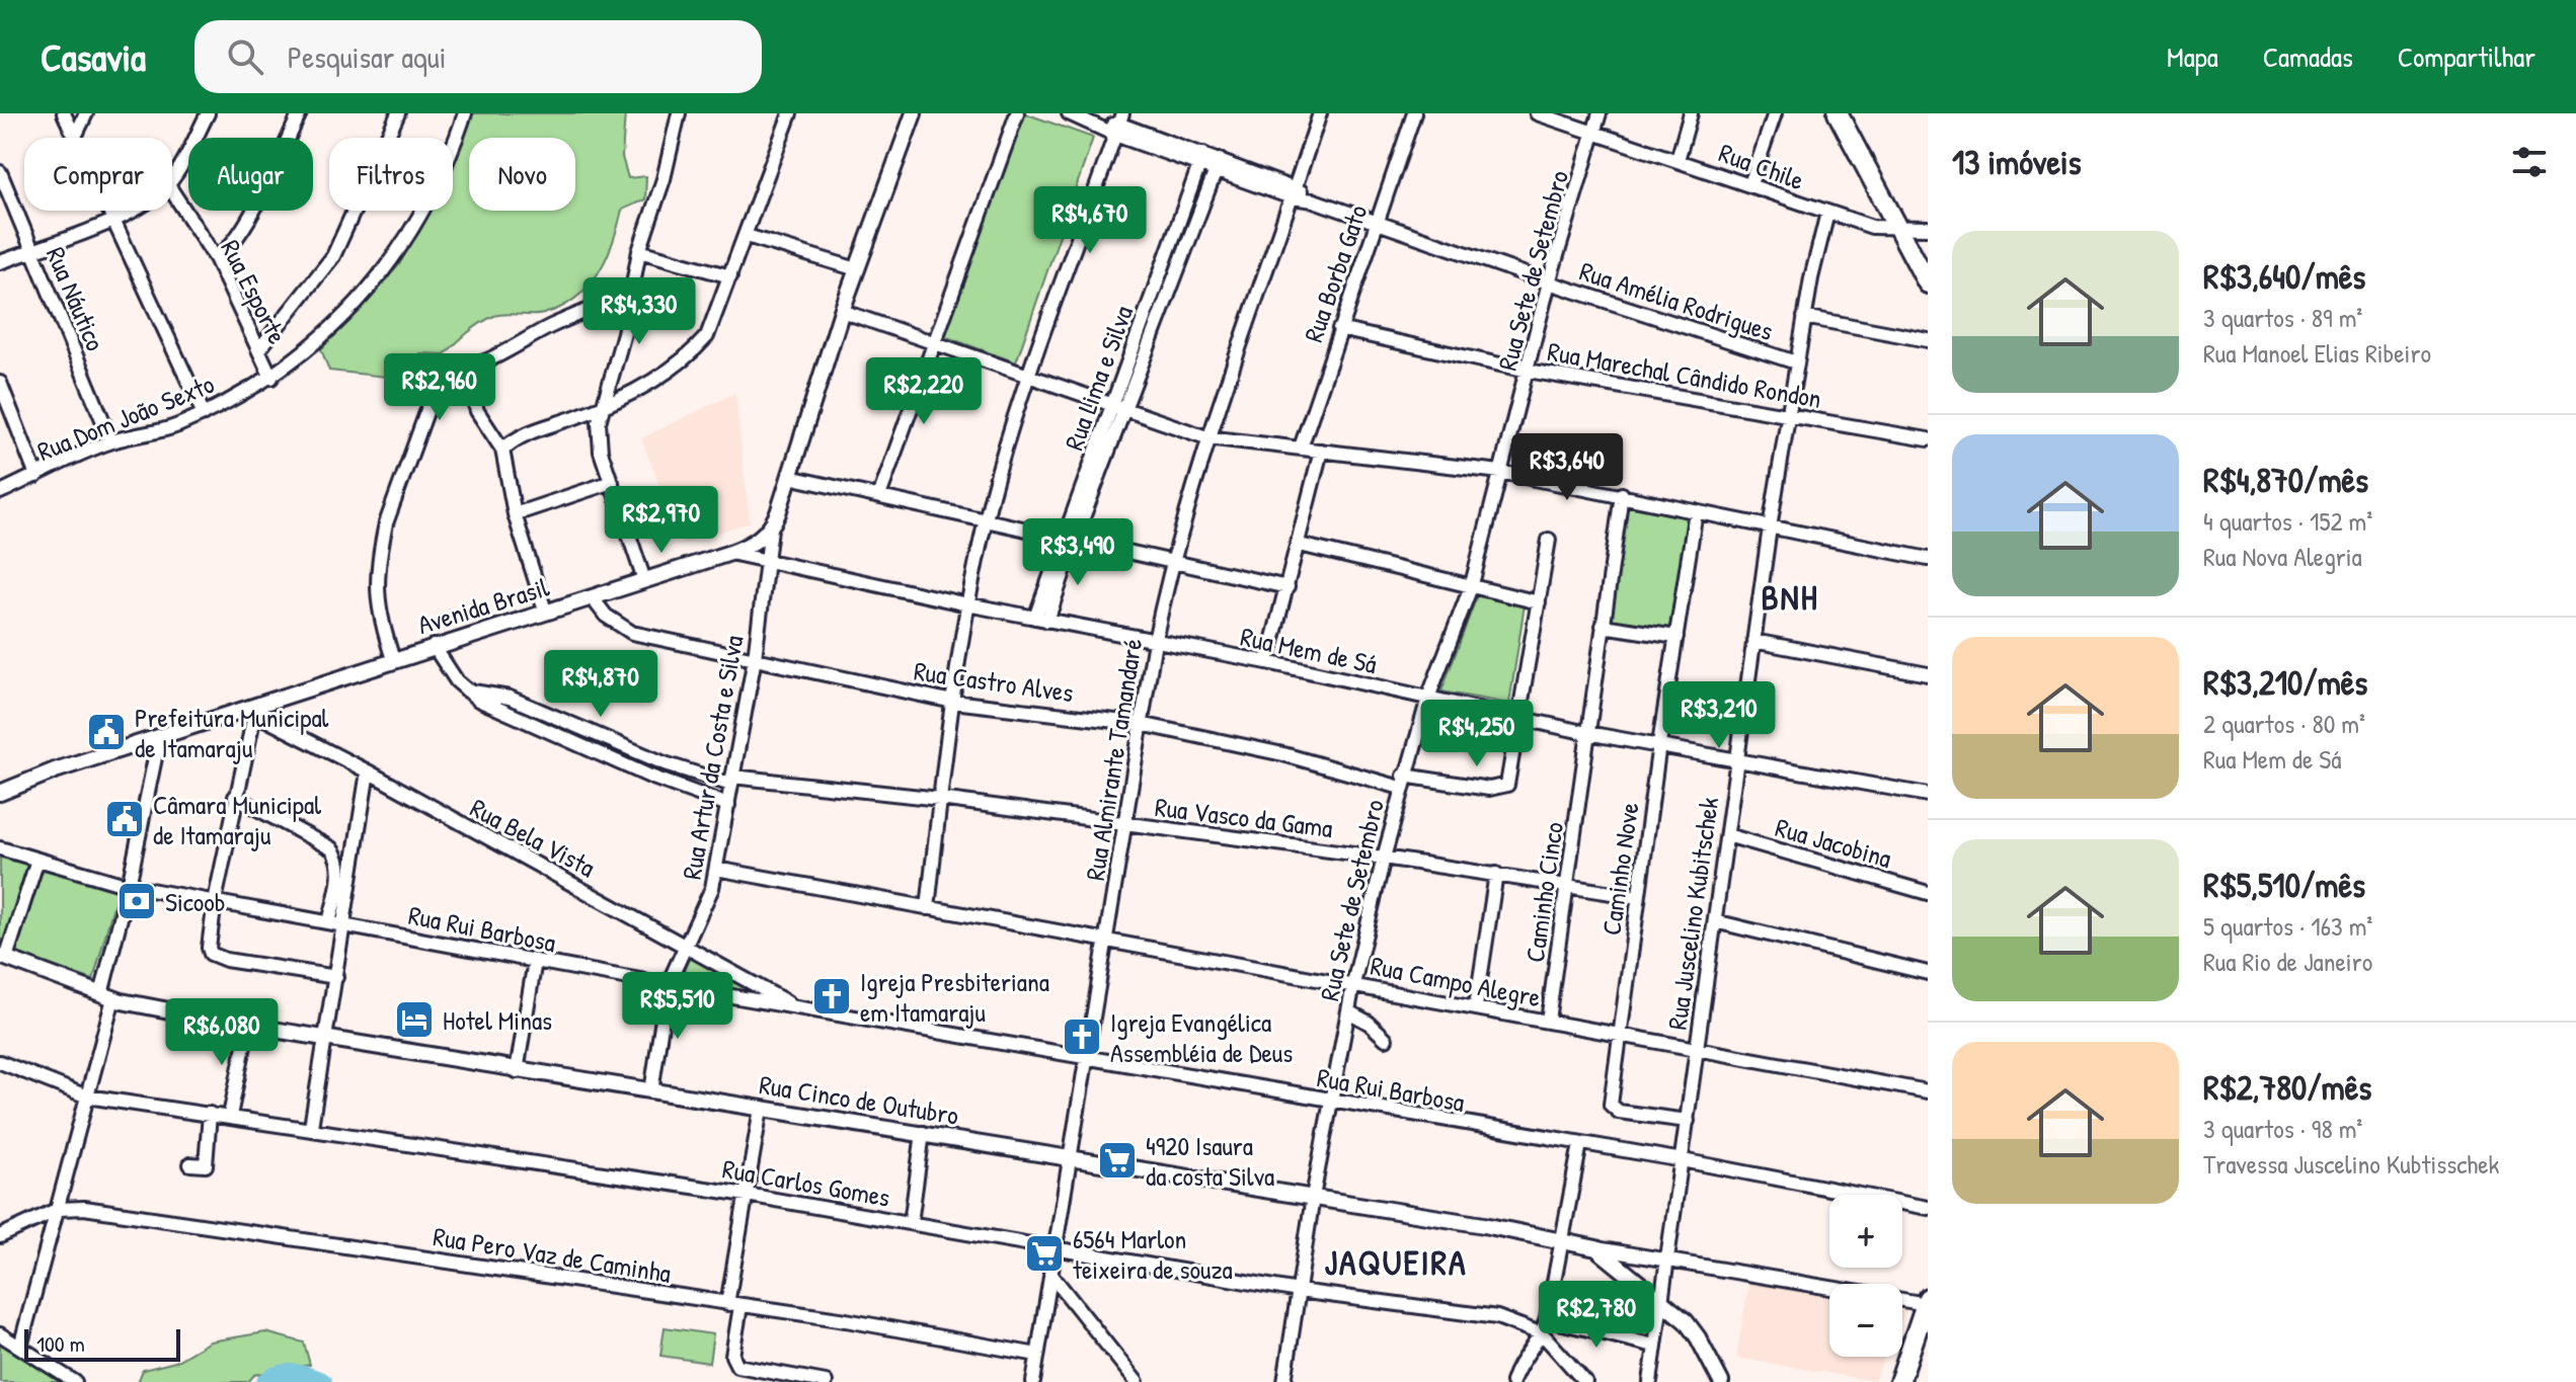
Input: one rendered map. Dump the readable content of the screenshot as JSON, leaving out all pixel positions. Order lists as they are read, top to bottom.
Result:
{
  "streets": {
    "street": [
      "Rua Chile",
      "Rua Sete de Setembro",
      "Rua Borba Gato",
      "Rua Esporte",
      "Rua Náutico",
      "Rua Amélia Rodrigues",
      "Rua Marechal Cândido Rondon",
      "Rua Lima e Silva",
      "Rua Dom João Sexto",
      "Avenida Brasil",
      "Rua Mem de Sá",
      "Rua Castro Alves",
      "Rua Artur da Costa e Silva",
      "Rua Almirante Tamandaré",
      "Rua Vasco da Gama",
      "Rua Bela Vista",
      "Rua Jacobina",
      "Caminho Nove",
      "Caminho Cinco",
      "Rua Juscelino Kubitschek",
      "Rua Rui Barbosa",
      "Rua Campo Alegre",
      "Rua Cinco de Outubro",
      "Rua Carlos Gomes",
      "Rua Pero Vaz de Caminha"
    ]
  },
  "crossings": [
    ["Rua Chile", "Rua Sete de Setembro"],
    ["Rua Chile", "Rua Juscelino Kubitschek"],
    ["Rua Sete de Setembro", "Rua Amélia Rodrigues"],
    ["Rua Sete de Setembro", "Rua Marechal Cândido Rondon"],
    ["Rua Sete de Setembro", "Rua Mem de Sá"],
    ["Rua Sete de Setembro", "Rua Castro Alves"],
    ["Rua Sete de Setembro", "Rua Vasco da Gama"],
    ["Rua Sete de Setembro", "Rua Rui Barbosa"],
    ["Rua Sete de Setembro", "Rua Campo Alegre"],
    ["Rua Sete de Setembro", "Rua Cinco de Outubro"],
    ["Rua Sete de Setembro", "Rua Carlos Gomes"],
    ["Rua Borba Gato", "Rua Amélia Rodrigues"],
    ["Rua Borba Gato", "Rua Marechal Cândido Rondon"],
    ["Rua Esporte", "Rua Dom João Sexto"],
    ["Rua Náutico", "Rua Dom João Sexto"],
    ["Rua Amélia Rodrigues", "Rua Lima e Silva"],
    ["Rua Amélia Rodrigues", "Rua Almirante Tamandaré"],
    ["Rua Amélia Rodrigues", "Rua Juscelino Kubitschek"],
    ["Rua Marechal Cândido Rondon", "Rua Juscelino Kubitschek"],
    ["Rua Lima e Silva", "Rua Mem de Sá"],
    ["Avenida Brasil", "Rua Mem de Sá"],
    ["Avenida Brasil", "Rua Castro Alves"],
    ["Avenida Brasil", "Rua Artur da Costa e Silva"],
    ["Avenida Brasil", "Rua Bela Vista"],
    ["Rua Mem de Sá", "Rua Castro Alves"],
    ["Rua Mem de Sá", "Rua Artur da Costa e Silva"],
    ["Rua Mem de Sá", "Rua Almirante Tamandaré"],
    ["Rua Mem de Sá", "Caminho Nove"],
    ["Rua Mem de Sá", "Caminho Cinco"],
    ["Rua Mem de Sá", "Rua Juscelino Kubitschek"],
    ["Rua Castro Alves", "Rua Artur da Costa e Silva"],
    ["Rua Castro Alves", "Rua Almirante Tamandaré"],
    ["Rua Artur da Costa e Silva", "Rua Vasco da Gama"],
    ["Rua Artur da Costa e Silva", "Rua Bela Vista"],
    ["Rua Artur da Costa e Silva", "Rua Rui Barbosa"],
    ["Rua Artur da Costa e Silva", "Rua Campo Alegre"],
    ["Rua Artur da Costa e Silva", "Rua Cinco de Outubro"],
    ["Rua Almirante Tamandaré", "Rua Vasco da Gama"],
    ["Rua Almirante Tamandaré", "Rua Rui Barbosa"],
    ["Rua Almirante Tamandaré", "Rua Campo Alegre"],
    ["Rua Almirante Tamandaré", "Rua Cinco de Outubro"],
    ["Rua Almirante Tamandaré", "Rua Carlos Gomes"],
    ["Rua Almirante Tamandaré", "Rua Pero Vaz de Caminha"],
    ["Rua Vasco da Gama", "Caminho Nove"],
    ["Rua Vasco da Gama", "Caminho Cinco"],
    ["Rua Bela Vista", "Rua Rui Barbosa"],
    ["Rua Jacobina", "Rua Juscelino Kubitschek"],
    ["Caminho Nove", "Rua Juscelino Kubitschek"],
    ["Caminho Nove", "Rua Campo Alegre"],
    ["Caminho Cinco", "Rua Campo Alegre"],
    ["Rua Juscelino Kubitschek", "Rua Rui Barbosa"],
    ["Rua Juscelino Kubitschek", "Rua Campo Alegre"],
    ["Rua Juscelino Kubitschek", "Rua Cinco de Outubro"]
  ],
  "districts": ["BNH", "JAQUEIRA"],
  "places": {
    "public building": ["Prefeitura Municipal de Itamaraju", "Câmara Municipal de Itamaraju"],
    "bank": ["Sicoob"],
    "church": ["Igreja Presbiteriana em Itamaraju", "Igreja Evangélica Assembléia de Deus"],
    "hotel": ["Hotel Minas"],
    "supermarket": ["4920 Isaura da costa Silva", "6564 Marlon teixeira de souza"]
  },
  "scale_bar": "100 m",
  "page": {
    "header": "Casavia",
    "search": "Pesquisar aqui",
    "nav": ["Mapa", "Camadas", "Compartilhar"],
    "heading": "13 imóveis",
    "chip": [
      "Comprar",
      "Alugar",
      "Filtros",
      "Novo"
    ],
    "price": [
      "R$4,670",
      "R$4,330",
      "R$2,960",
      "R$2,220",
      "R$3,640",
      "R$2,970",
      "R$3,490",
      "R$4,870",
      "R$3,210",
      "R$4,250",
      "R$5,510",
      "R$6,080",
      "R$2,780"
    ],
    "list": [
      {
        "name": "R$3,640/mês",
        "note": "3 quartos · 89 m² · Rua Manoel Elias Ribeiro"
      },
      {
        "name": "R$4,870/mês",
        "note": "4 quartos · 152 m² · Rua Nova Alegria"
      },
      {
        "name": "R$3,210/mês",
        "note": "2 quartos · 80 m² · Rua Mem de Sá"
      },
      {
        "name": "R$5,510/mês",
        "note": "5 quartos · 163 m² · Rua Rio de Janeiro"
      },
      {
        "name": "R$2,780/mês",
        "note": "3 quartos · 98 m² · Travessa Juscelino Kubtisschek"
      }
    ],
    "map_buttons": ["+", "−"],
    "scale": "100 m"
  }
}
